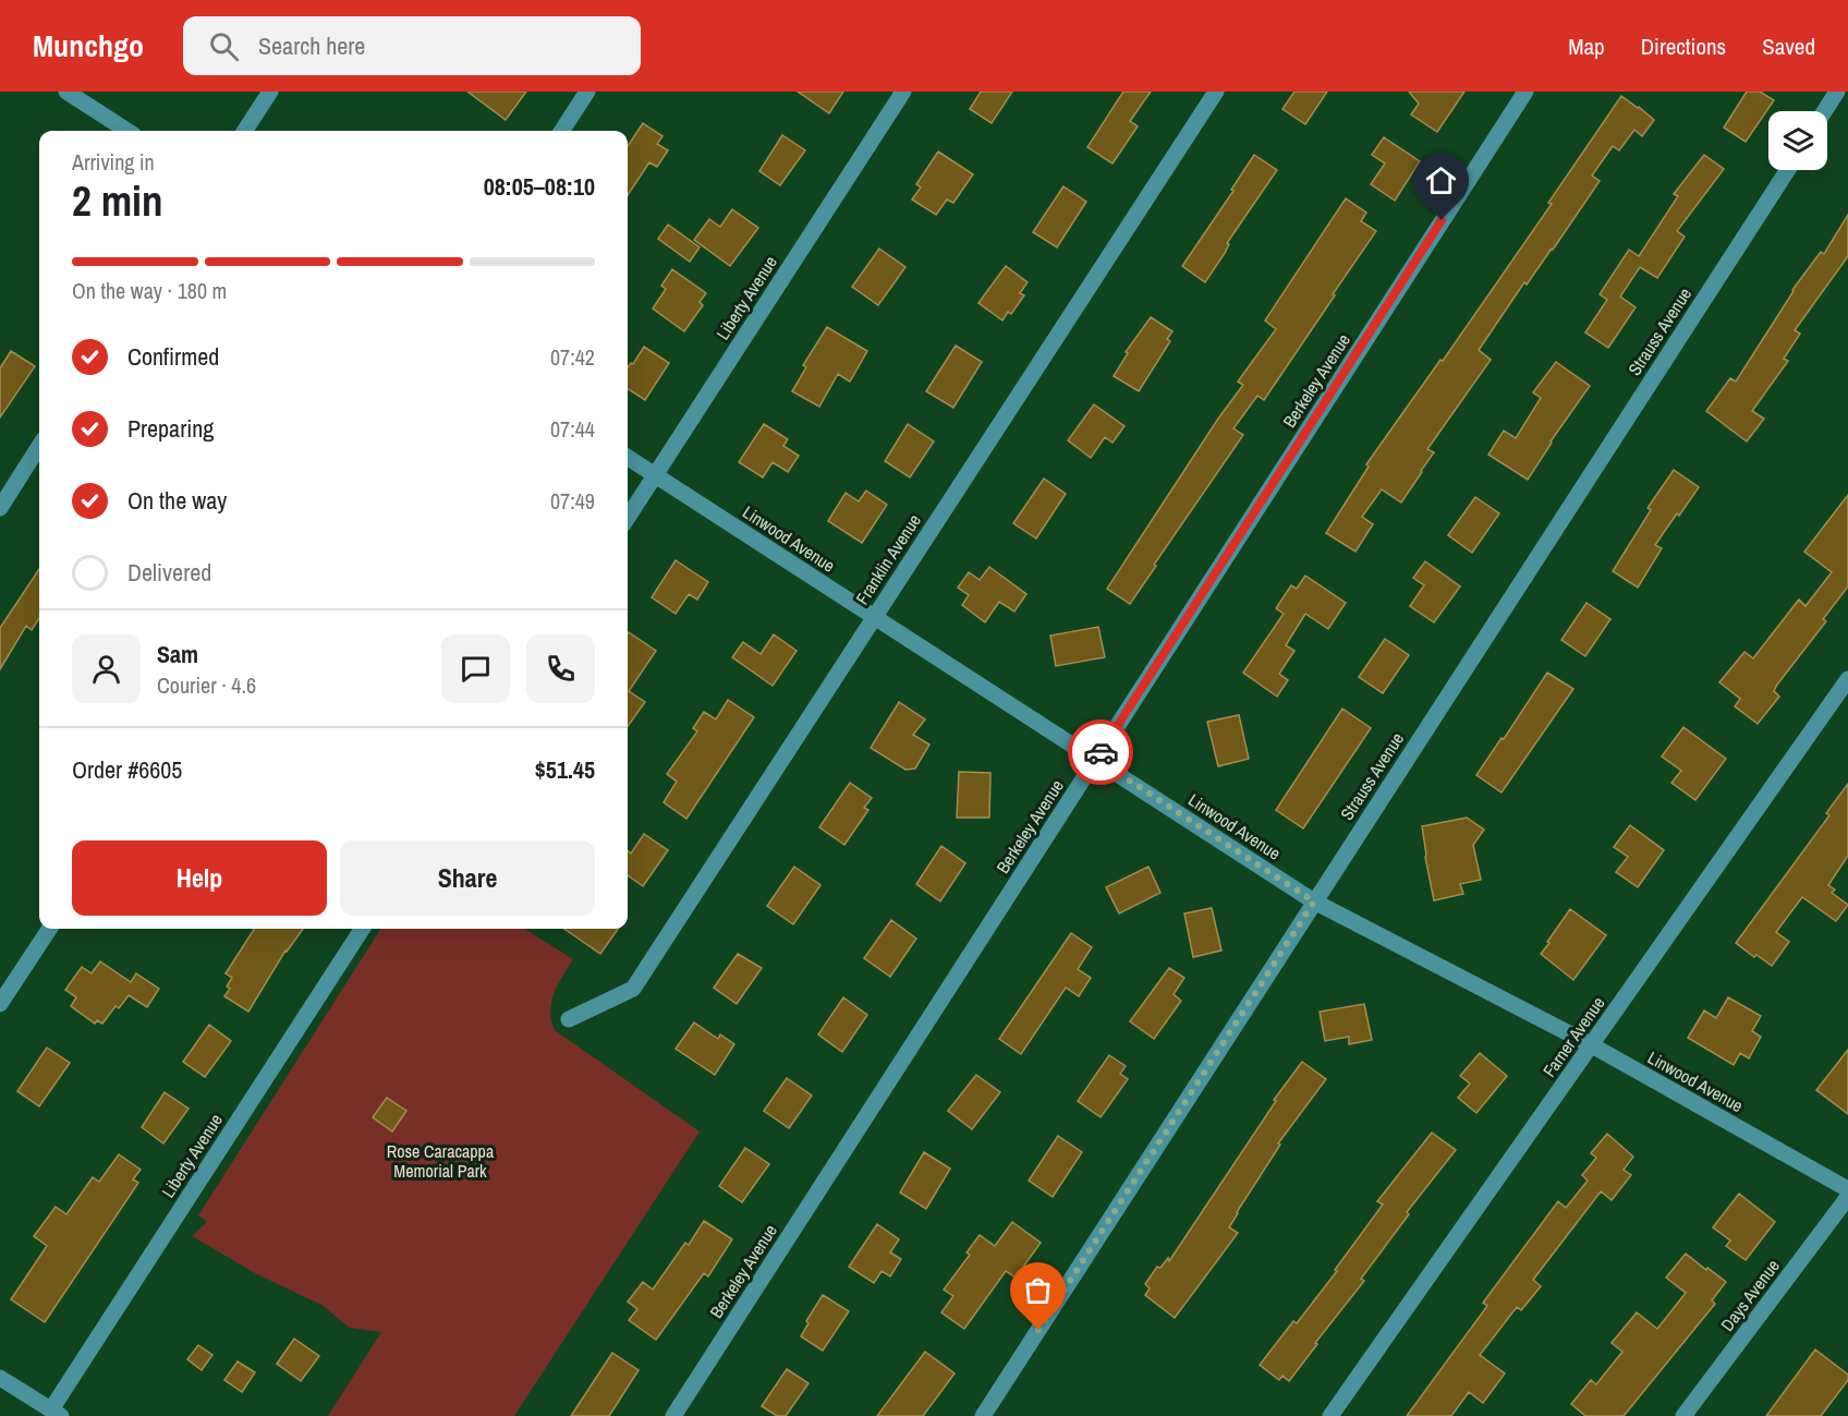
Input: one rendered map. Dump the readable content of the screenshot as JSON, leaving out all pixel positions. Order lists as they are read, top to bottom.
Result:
{
  "streets": {
    "street": [
      "Liberty Avenue",
      "Strauss Avenue",
      "Berkeley Avenue",
      "Linwood Avenue",
      "Franklin Avenue",
      "Farner Avenue",
      "Days Avenue"
    ]
  },
  "crossings": [
    ["Liberty Avenue", "Linwood Avenue"],
    ["Strauss Avenue", "Linwood Avenue"],
    ["Berkeley Avenue", "Linwood Avenue"],
    ["Linwood Avenue", "Franklin Avenue"],
    ["Linwood Avenue", "Farner Avenue"]
  ],
  "parks": ["Rose Caracappa Memorial Park"],
  "page": {
    "header": "Munchgo",
    "search": "Search here",
    "nav": ["Map", "Directions", "Saved"],
    "heading": ["2 min", "Arriving in", "08:05–08:10"],
    "panel": [
      "Sam",
      "Courier · 4.6",
      "Order #6605",
      "$51.45"
    ],
    "bar": "On the way · 180 m",
    "list": [
      ["Confirmed", "07:42"],
      ["Preparing", "07:44"],
      ["On the way", "07:49"],
      "Delivered"
    ],
    "buttons": ["Help", "Share"]
  }
}
